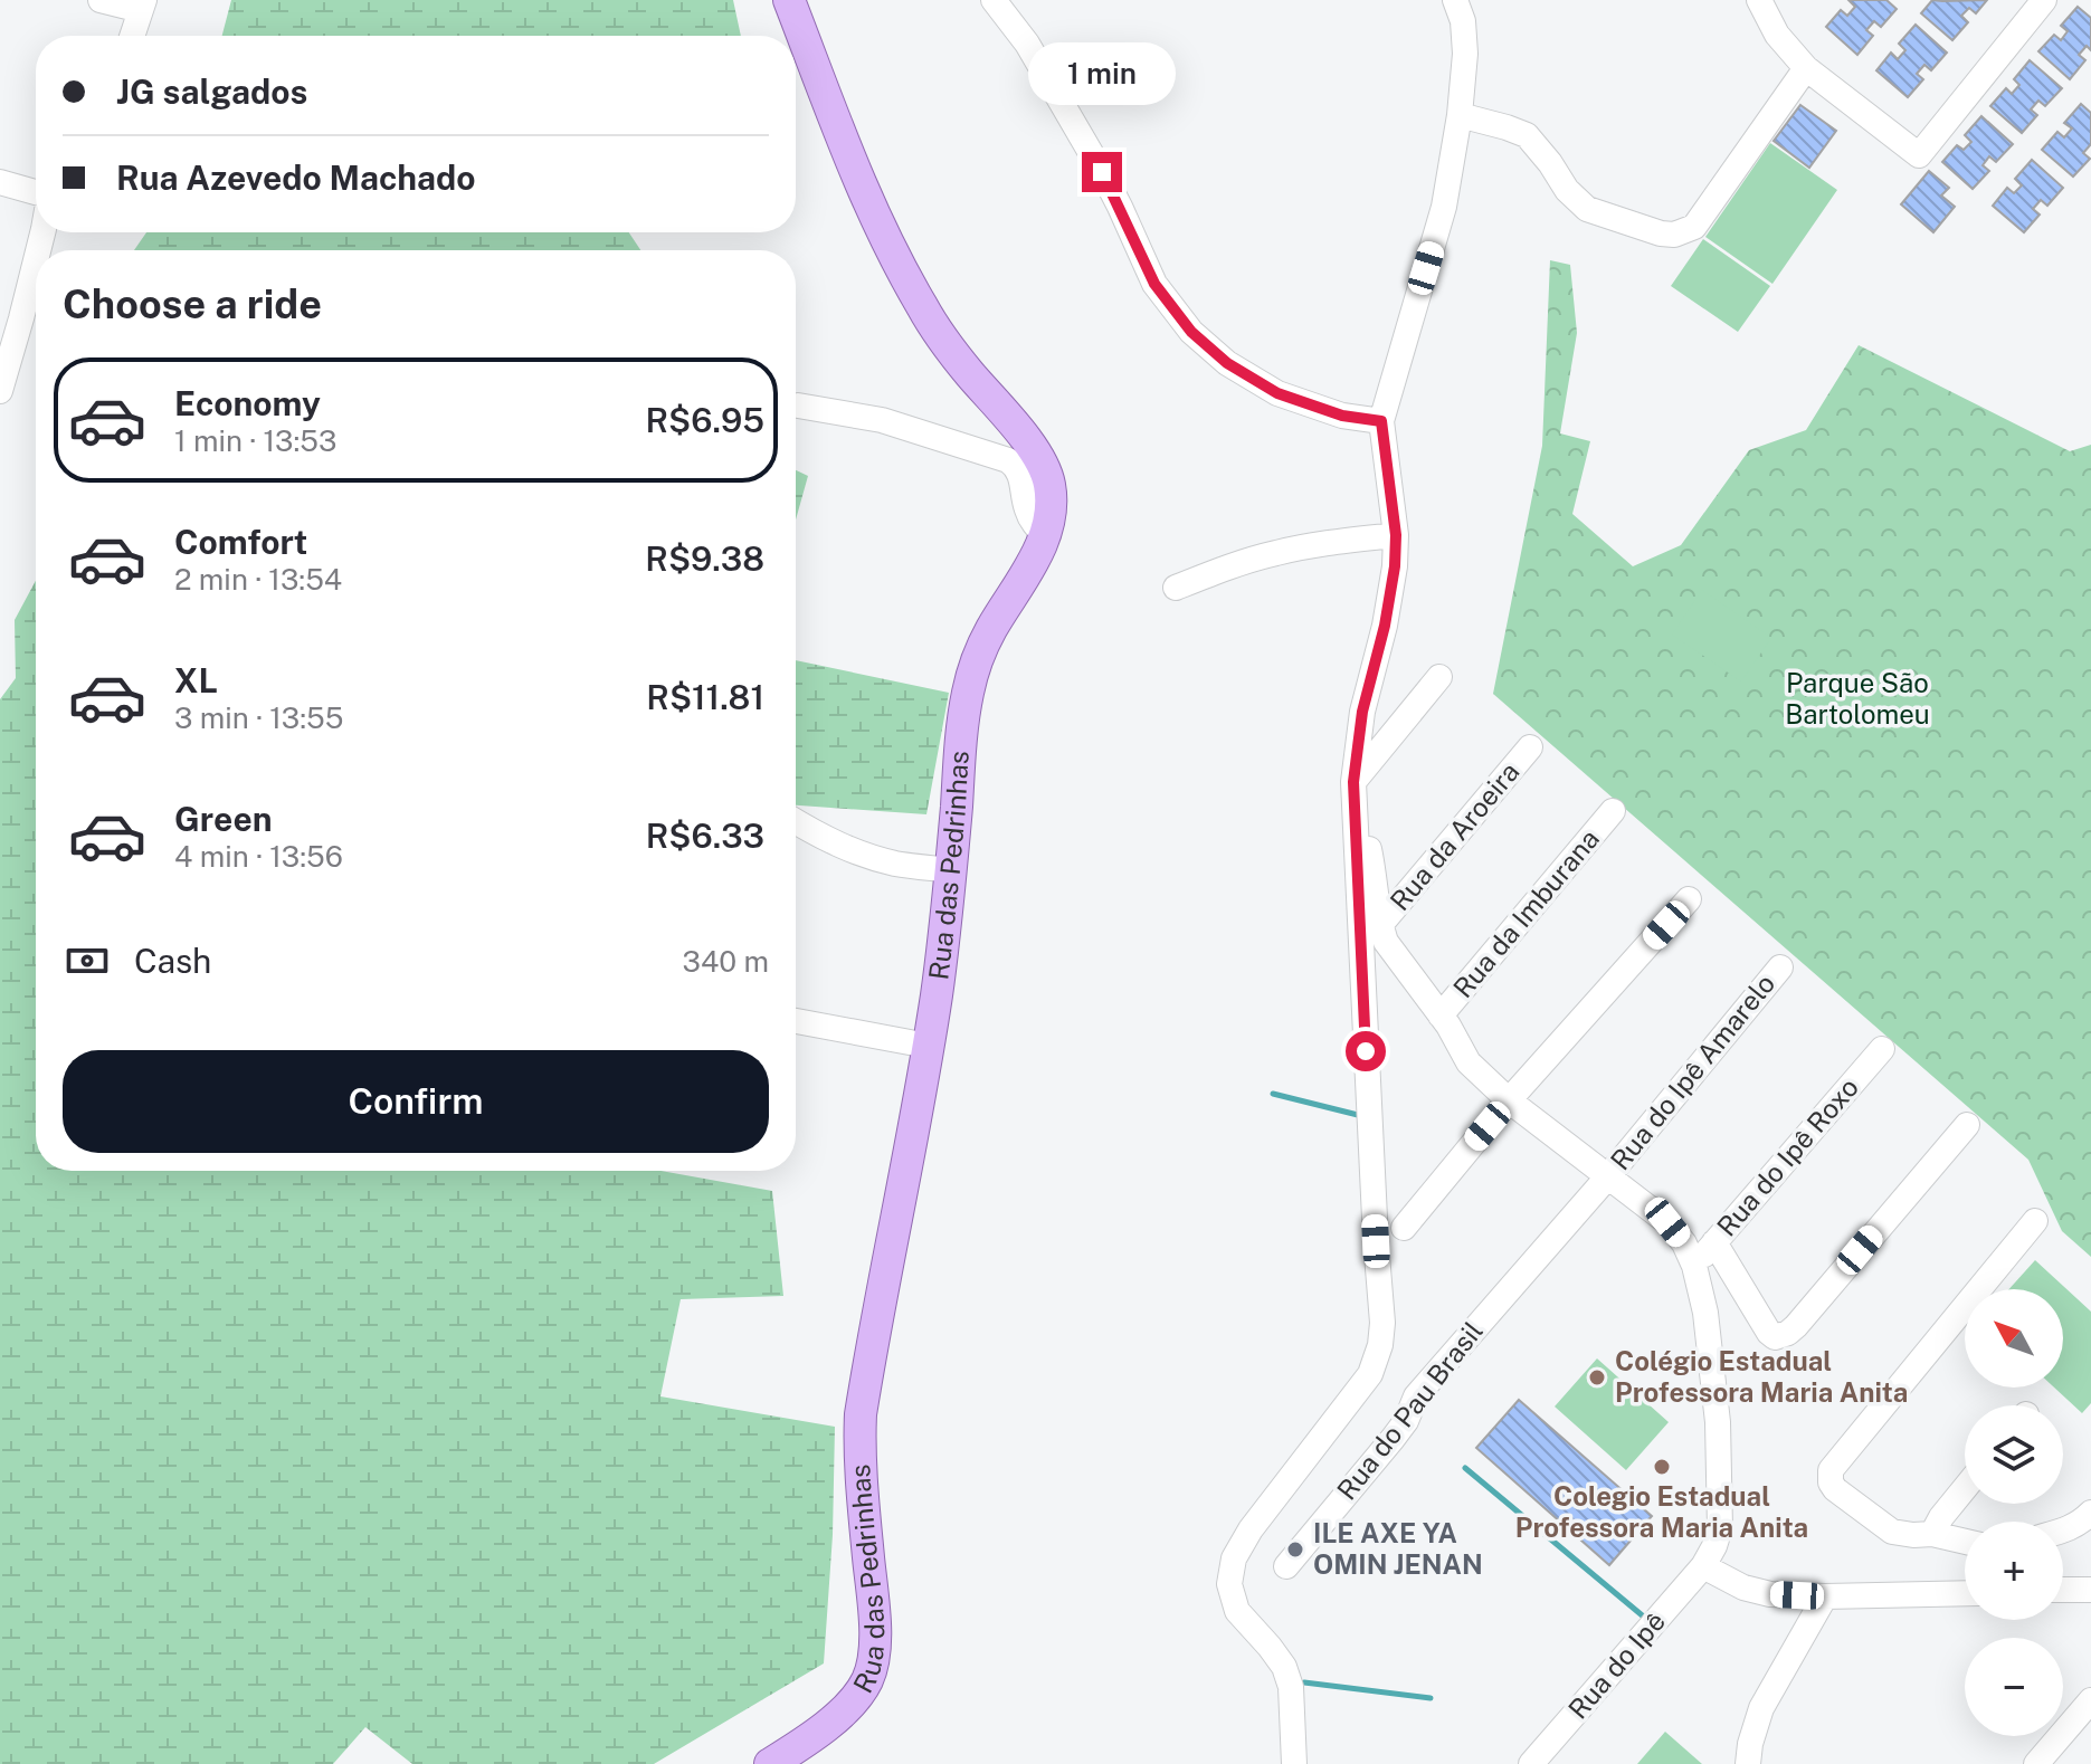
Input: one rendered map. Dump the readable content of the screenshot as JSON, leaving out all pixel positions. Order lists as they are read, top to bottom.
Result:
{
  "streets": {
    "main road": ["Rua das Pedrinhas"],
    "street": [
      "Rua da Aroeira",
      "Rua da Imburana",
      "Rua do Ipê Amarelo",
      "Rua do Ipê Roxo",
      "Rua do Pau Brasil",
      "Rua do Ipê"
    ]
  },
  "crossings": [
    ["Rua da Aroeira", "Rua do Ipê"],
    ["Rua da Imburana", "Rua do Ipê"],
    ["Rua do Ipê Amarelo", "Rua do Pau Brasil"],
    ["Rua do Ipê Amarelo", "Rua do Ipê"],
    ["Rua do Ipê Roxo", "Rua do Ipê"],
    ["Rua do Pau Brasil", "Rua do Ipê"]
  ],
  "parks": ["Parque São Bartolomeu"],
  "places": ["Colégio Estadual Professora Maria Anita", "Colegio Estadual Professora Maria Anita", "ILE AXE YA OMIN JENAN"],
  "north": "top left",
  "page": {
    "banner": ["JG salgados", "Rua Azevedo Machado"],
    "bubble": "1 min",
    "heading": "Choose a ride",
    "list": [
      {
        "name": "Economy",
        "note": "1 min · 13:53",
        "value": "R$6.95"
      },
      {
        "name": "Comfort",
        "note": "2 min · 13:54",
        "value": "R$9.38"
      },
      {
        "name": "XL",
        "note": "3 min · 13:55",
        "value": "R$11.81"
      },
      {
        "name": "Green",
        "note": "4 min · 13:56",
        "value": "R$6.33"
      }
    ],
    "pay": ["Cash", "340 m"],
    "buttons": "Confirm",
    "map_buttons": ["+", "−"]
  }
}
